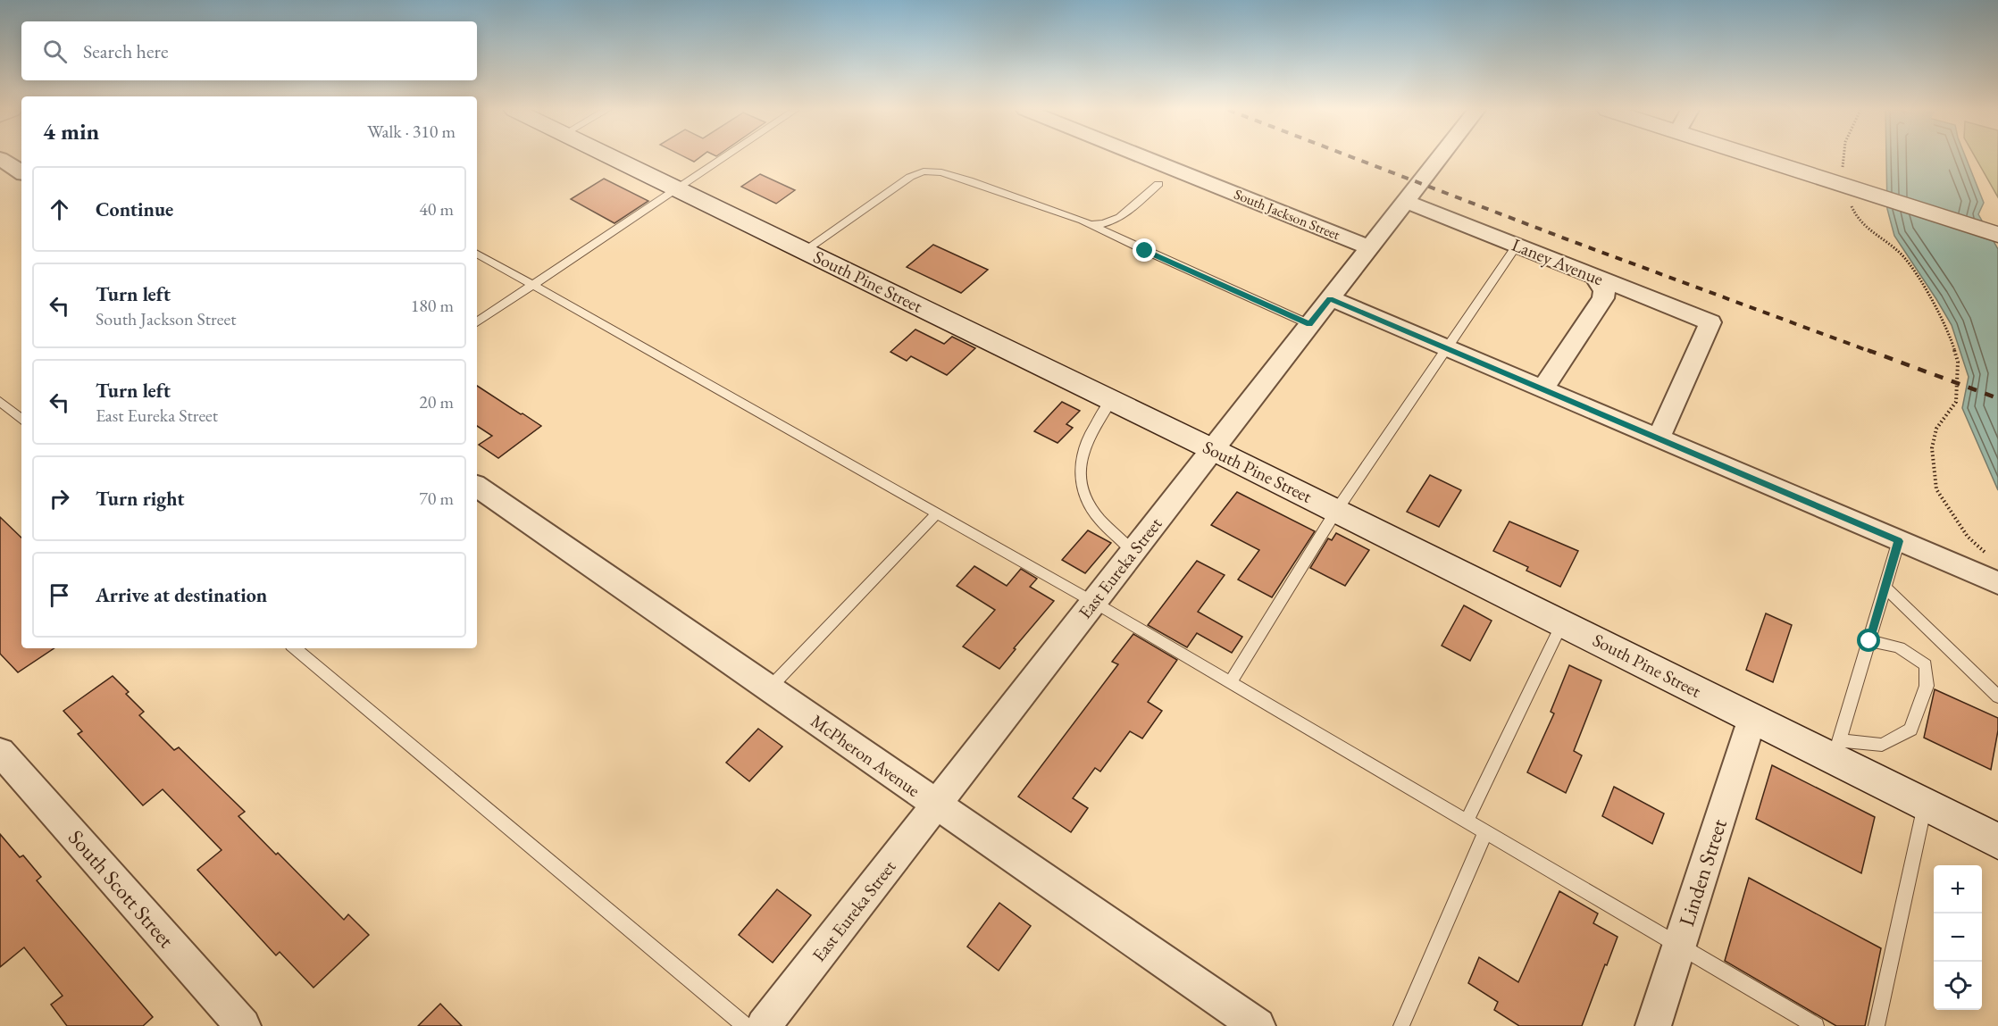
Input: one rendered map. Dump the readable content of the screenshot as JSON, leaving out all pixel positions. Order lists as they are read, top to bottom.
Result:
{
  "streets": {
    "main road": ["South Pine Street"],
    "street": [
      "South Jackson Street",
      "Laney Avenue",
      "East Eureka Street",
      "McPheron Avenue",
      "Linden Street",
      "South Scott Street"
    ]
  },
  "crossings": [
    ["South Jackson Street", "East Eureka Street"],
    ["Laney Avenue", "East Eureka Street"],
    ["South Pine Street", "East Eureka Street"],
    ["South Pine Street", "Linden Street"],
    ["East Eureka Street", "McPheron Avenue"]
  ],
  "page": {
    "search": "Search here",
    "heading": ["4 min", "Walk · 310 m"],
    "list": [
      ["Continue", "40 m"],
      ["Turn left", "South Jackson Street", "180 m"],
      ["Turn left", "East Eureka Street", "20 m"],
      ["Turn right", "70 m"],
      "Arrive at destination"
    ],
    "map_buttons": ["+", "−"]
  }
}
